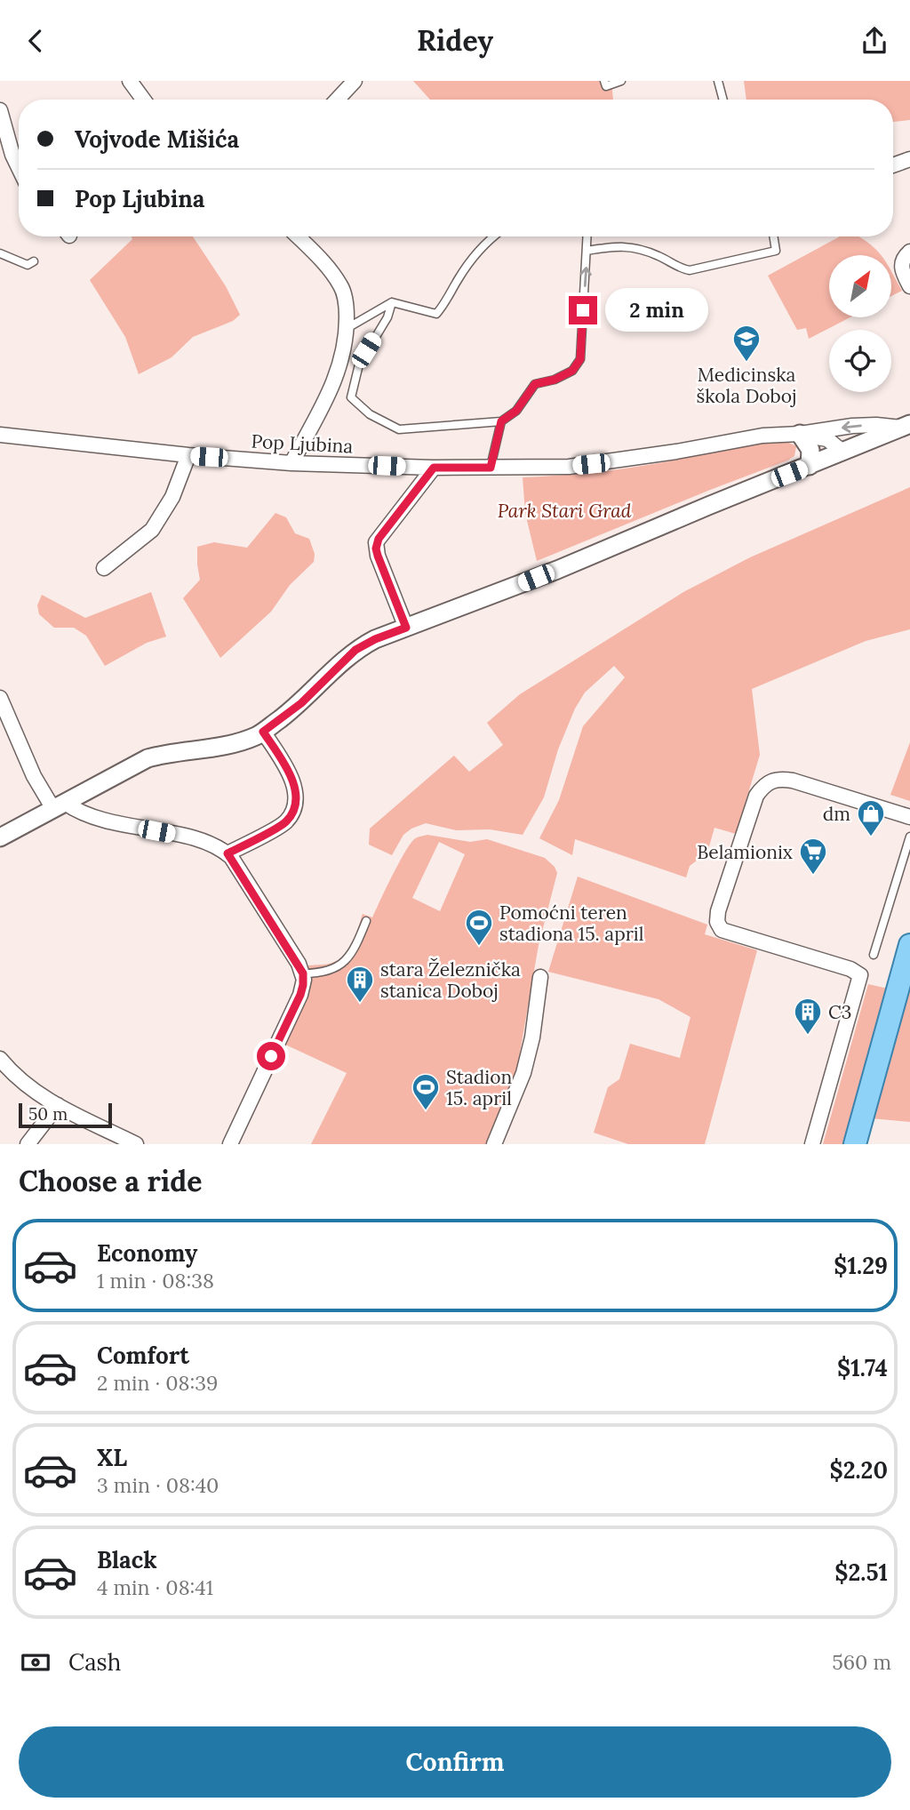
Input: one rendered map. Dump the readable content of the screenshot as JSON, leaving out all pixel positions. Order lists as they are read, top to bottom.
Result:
{
  "streets": {
    "street": ["Pop Ljubina"]
  },
  "parks": ["Park Stari Grad"],
  "places": {
    "school or university": ["Medicinska škola Doboj"],
    "shop": ["dm"],
    "supermarket": ["Belamionix"],
    "sports": ["Pomoćni teren stadiona 15. april", "Stadion 15. april"],
    "building": ["stara Železnička stanica Doboj", "C3"]
  },
  "scale_bar": "50 m",
  "north": "top right",
  "page": {
    "header": "Ridey",
    "banner": ["Vojvode Mišića", "Pop Ljubina"],
    "bubble": "2 min",
    "scale": "50 m",
    "heading": "Choose a ride",
    "list": [
      {
        "name": "Economy",
        "note": "1 min · 08:38",
        "value": "$1.29"
      },
      {
        "name": "Comfort",
        "note": "2 min · 08:39",
        "value": "$1.74"
      },
      {
        "name": "XL",
        "note": "3 min · 08:40",
        "value": "$2.20"
      },
      {
        "name": "Black",
        "note": "4 min · 08:41",
        "value": "$2.51"
      }
    ],
    "pay": ["Cash", "560 m"],
    "buttons": "Confirm"
  }
}
